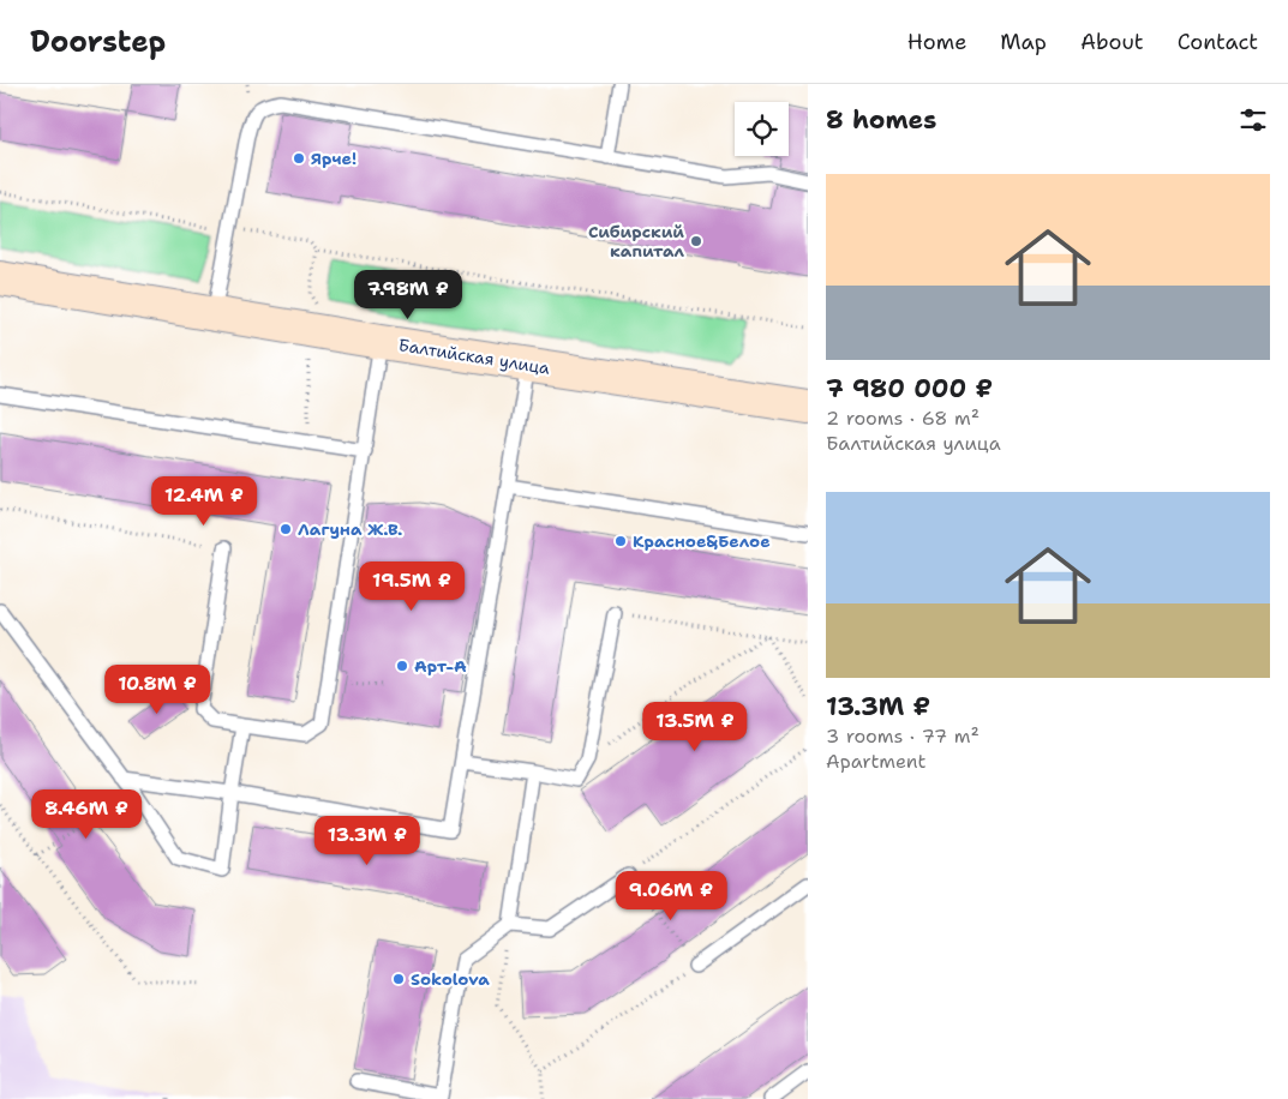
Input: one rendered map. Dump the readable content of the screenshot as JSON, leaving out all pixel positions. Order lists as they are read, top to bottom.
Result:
{
  "streets": {
    "main road": ["Балтийская улица"]
  },
  "places": [
    "Ярче!",
    "Сибирский капитал",
    "Лагуна Ж.В.",
    "Красное&Белое",
    "Арт-А",
    "Sokolova"
  ],
  "page": {
    "header": "Doorstep",
    "nav": [
      "Home",
      "Map",
      "About",
      "Contact"
    ],
    "heading": "8 homes",
    "list": [
      {
        "name": "7 980 000 ₽",
        "note": "2 rooms · 68 m² · Балтийская улица"
      },
      {
        "name": "13.3M ₽",
        "note": "3 rooms · 77 m² · Apartment"
      }
    ],
    "price": [
      "7.98M ₽",
      "12.4M ₽",
      "19.5M ₽",
      "10.8M ₽",
      "13.5M ₽",
      "8.46M ₽",
      "13.3M ₽",
      "9.06M ₽"
    ]
  }
}
